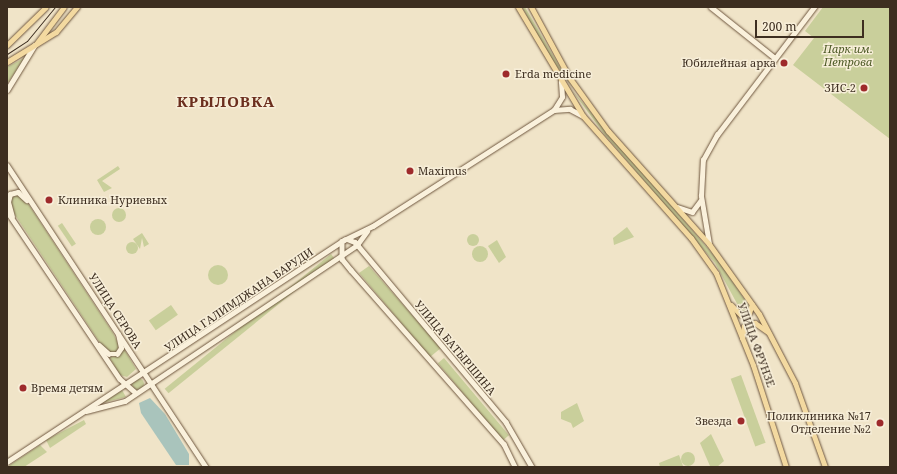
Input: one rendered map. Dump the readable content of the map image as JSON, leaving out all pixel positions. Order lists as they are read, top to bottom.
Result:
{
  "streets": {
    "main road": ["УЛИЦА ФРУНЗЕ"],
    "street": ["УЛИЦА ГАЛИМДЖАНА БАРУДИ", "УЛИЦА СЕРОВА", "УЛИЦА БАТЫРШИНА"]
  },
  "crossings": [
    ["УЛИЦА ГАЛИМДЖАНА БАРУДИ", "УЛИЦА СЕРОВА"],
    ["УЛИЦА ГАЛИМДЖАНА БАРУДИ", "УЛИЦА БАТЫРШИНА"]
  ],
  "districts": ["КРЫЛОВКА"],
  "parks": ["Парк им. Петрова"],
  "places": [
    "Юбилейная арка",
    "Erda medicine",
    "ЗИС-2",
    "Maximus",
    "Клиника Нуриевых",
    "Время детям",
    "Звезда",
    "Поликлиника №17 Отделение №2"
  ],
  "scale_bar": "200 m"
}
